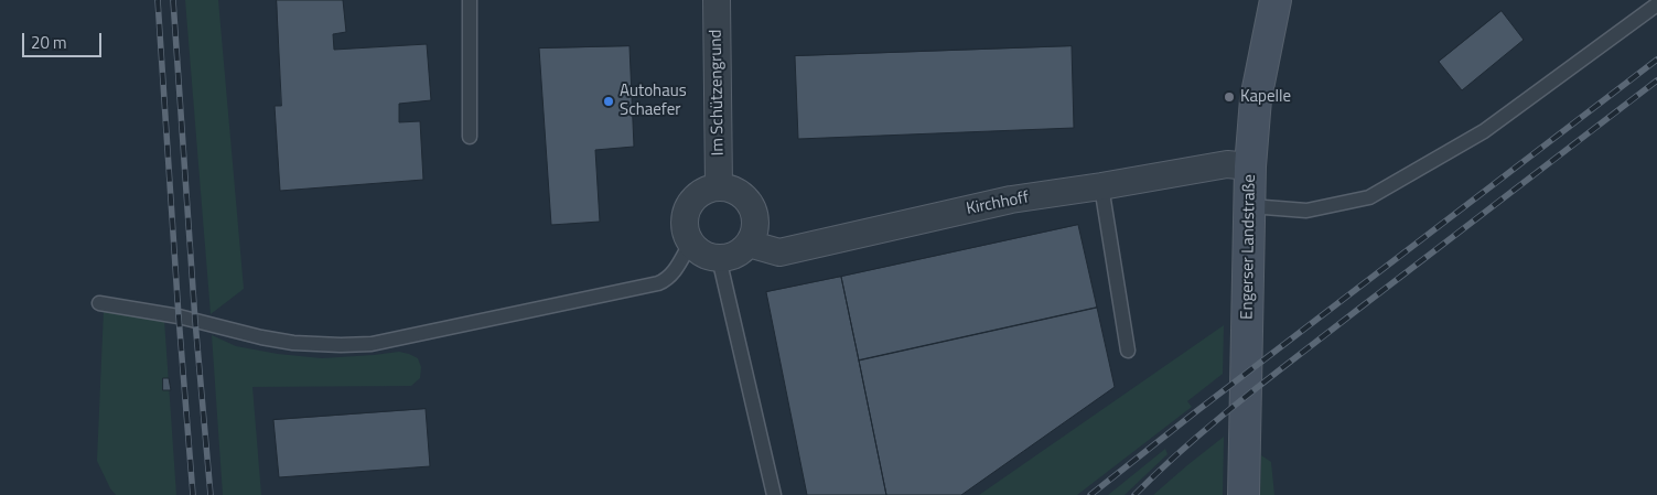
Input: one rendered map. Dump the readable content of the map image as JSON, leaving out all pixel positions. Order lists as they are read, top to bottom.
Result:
{
  "streets": {
    "main road": ["Engerser Landstraße"],
    "street": ["Im Schützengrund", "Kirchhoff"]
  },
  "crossings": [
    ["Im Schützengrund", "Kirchhoff"],
    ["Kirchhoff", "Engerser Landstraße"]
  ],
  "places": ["Kapelle", "Autohaus Schaefer"],
  "scale_bar": "20 m"
}
